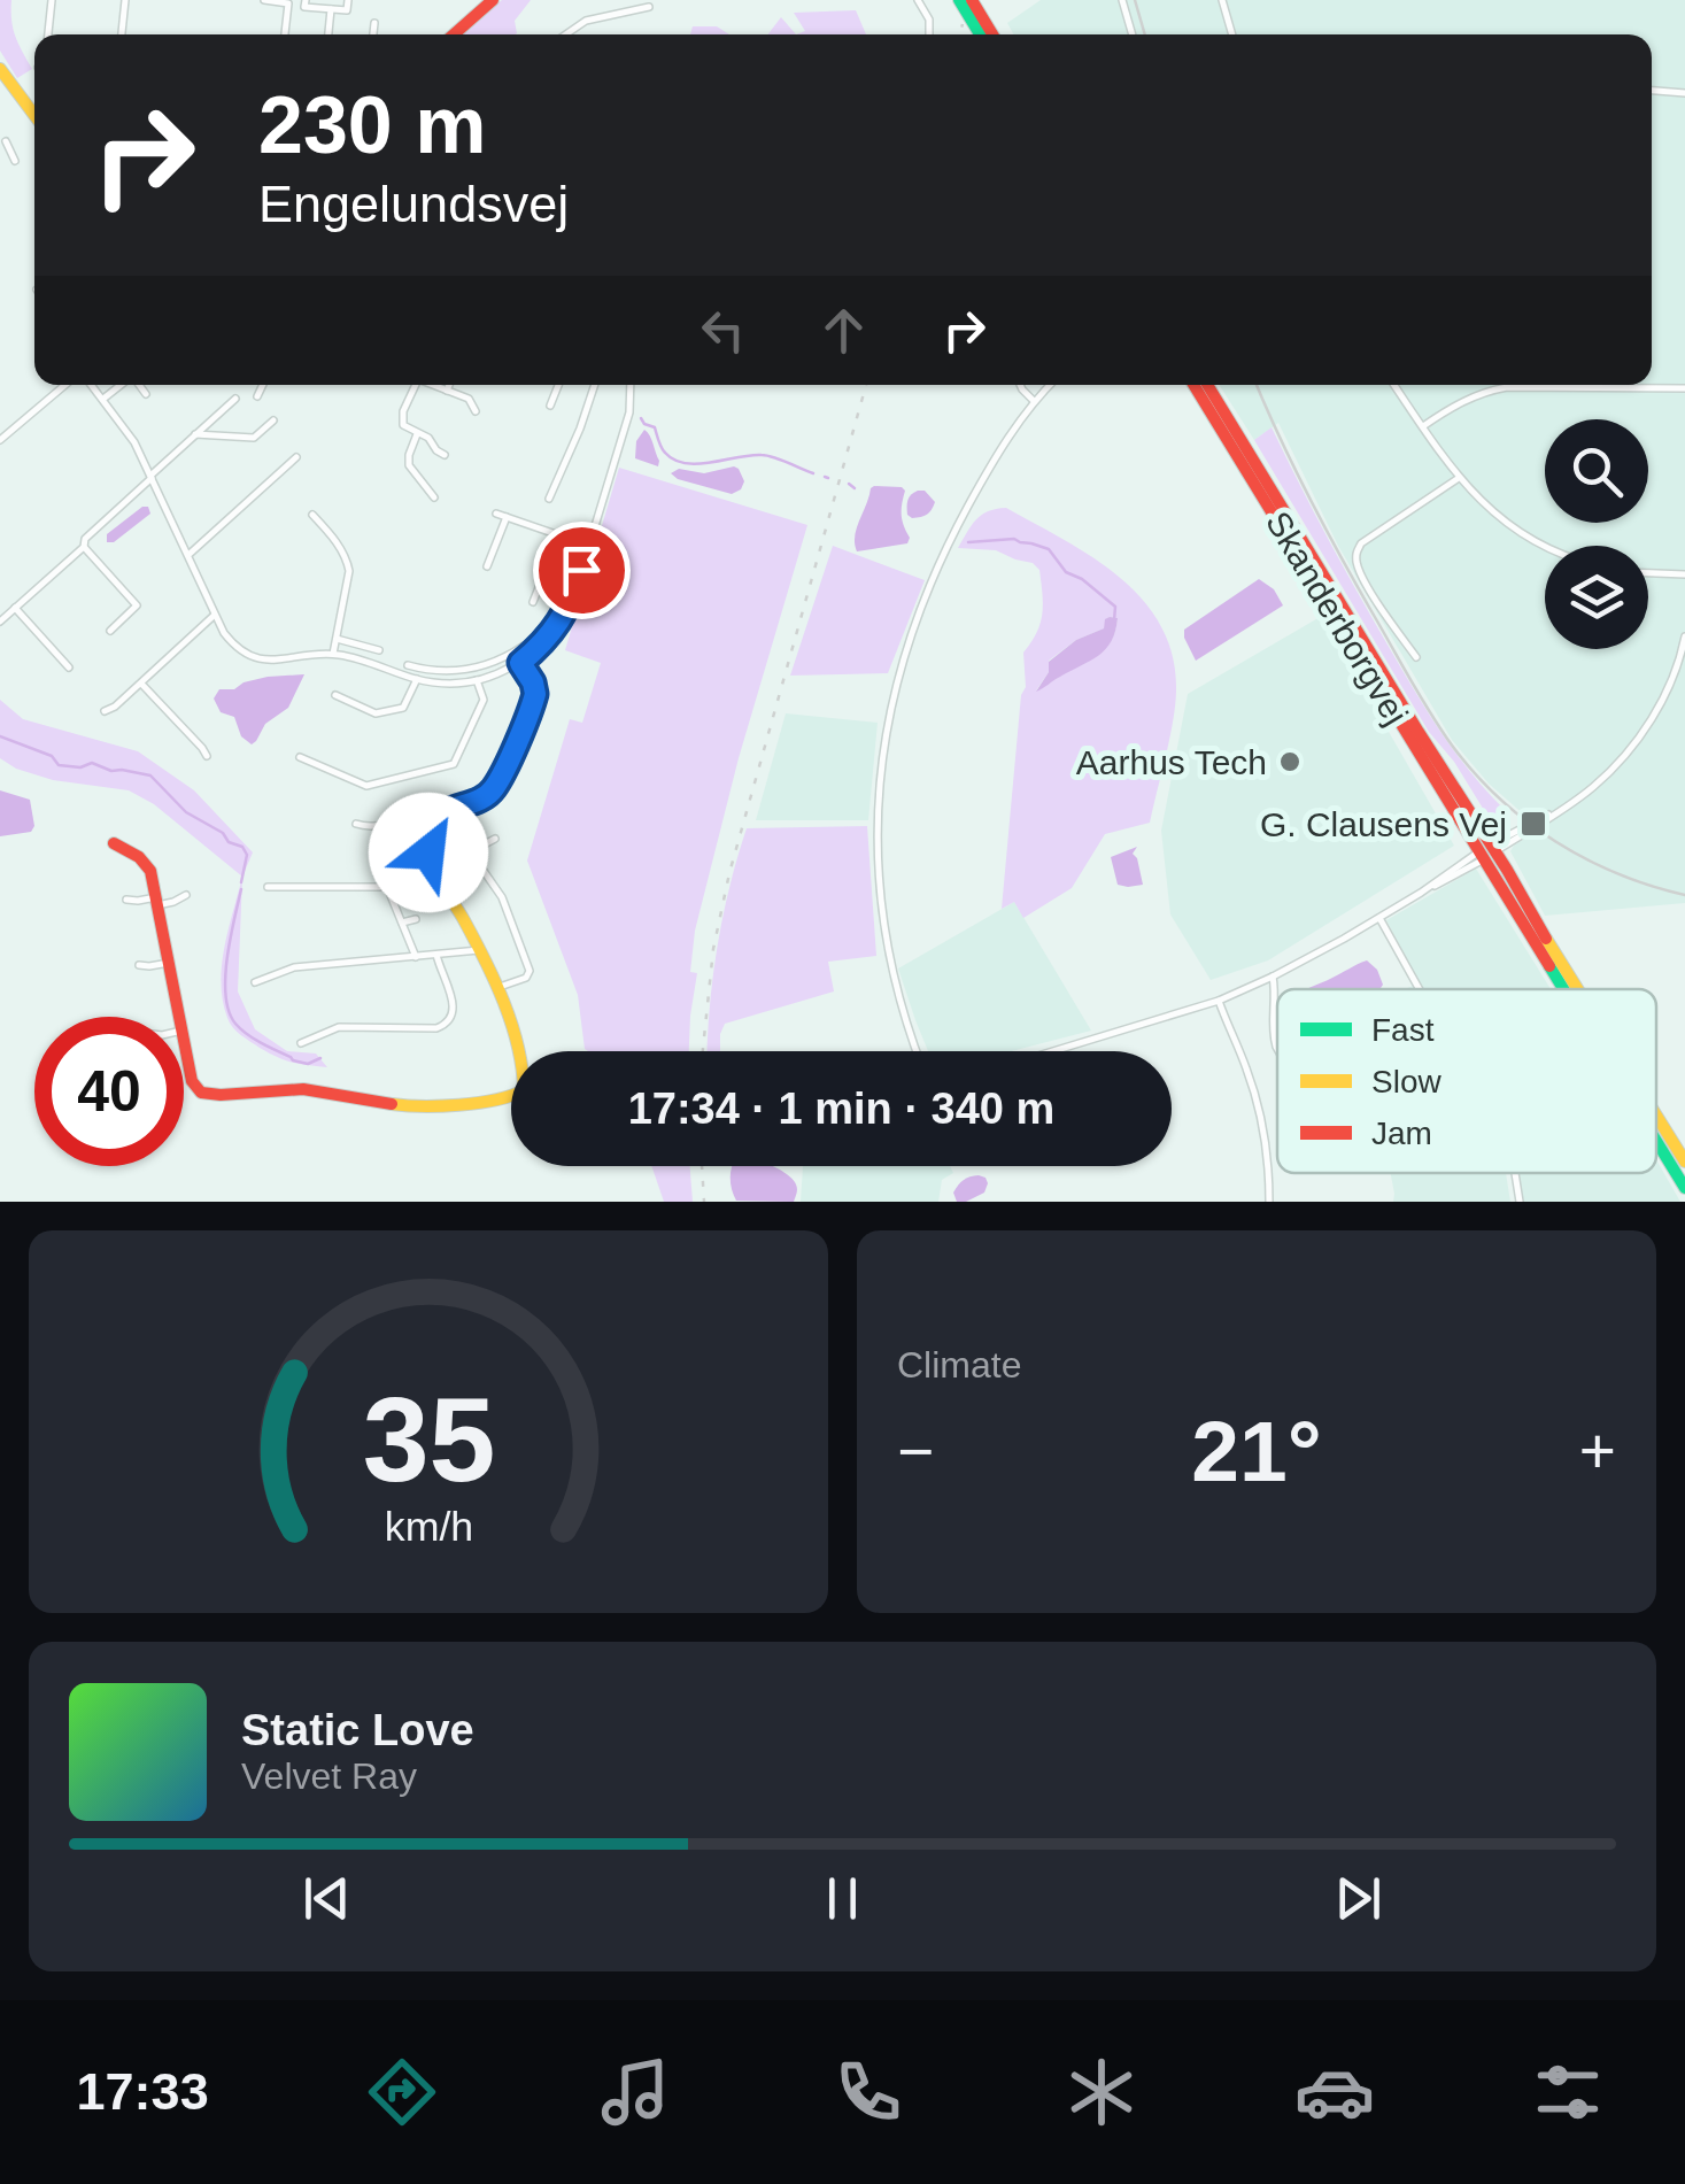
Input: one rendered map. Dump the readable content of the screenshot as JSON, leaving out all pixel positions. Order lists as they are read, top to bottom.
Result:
{
  "streets": {
    "main road": ["Skanderborgvej"]
  },
  "places": {
    "other": ["Aarhus Tech"],
    "transit": ["G. Clausens Vej"]
  },
  "legend": ["Fast", "Slow", "Jam"],
  "page": {
    "turn": ["230 m", "Engelundsvej"],
    "limit": "40",
    "trip": "17:34 · 1 min · 340 m",
    "tile": "Climate",
    "heat": ["−", "21°", "+"],
    "song": ["Static Love", "Velvet Ray"],
    "tabs": "17:33",
    "gauge": ["35", "km/h"]
  }
}
